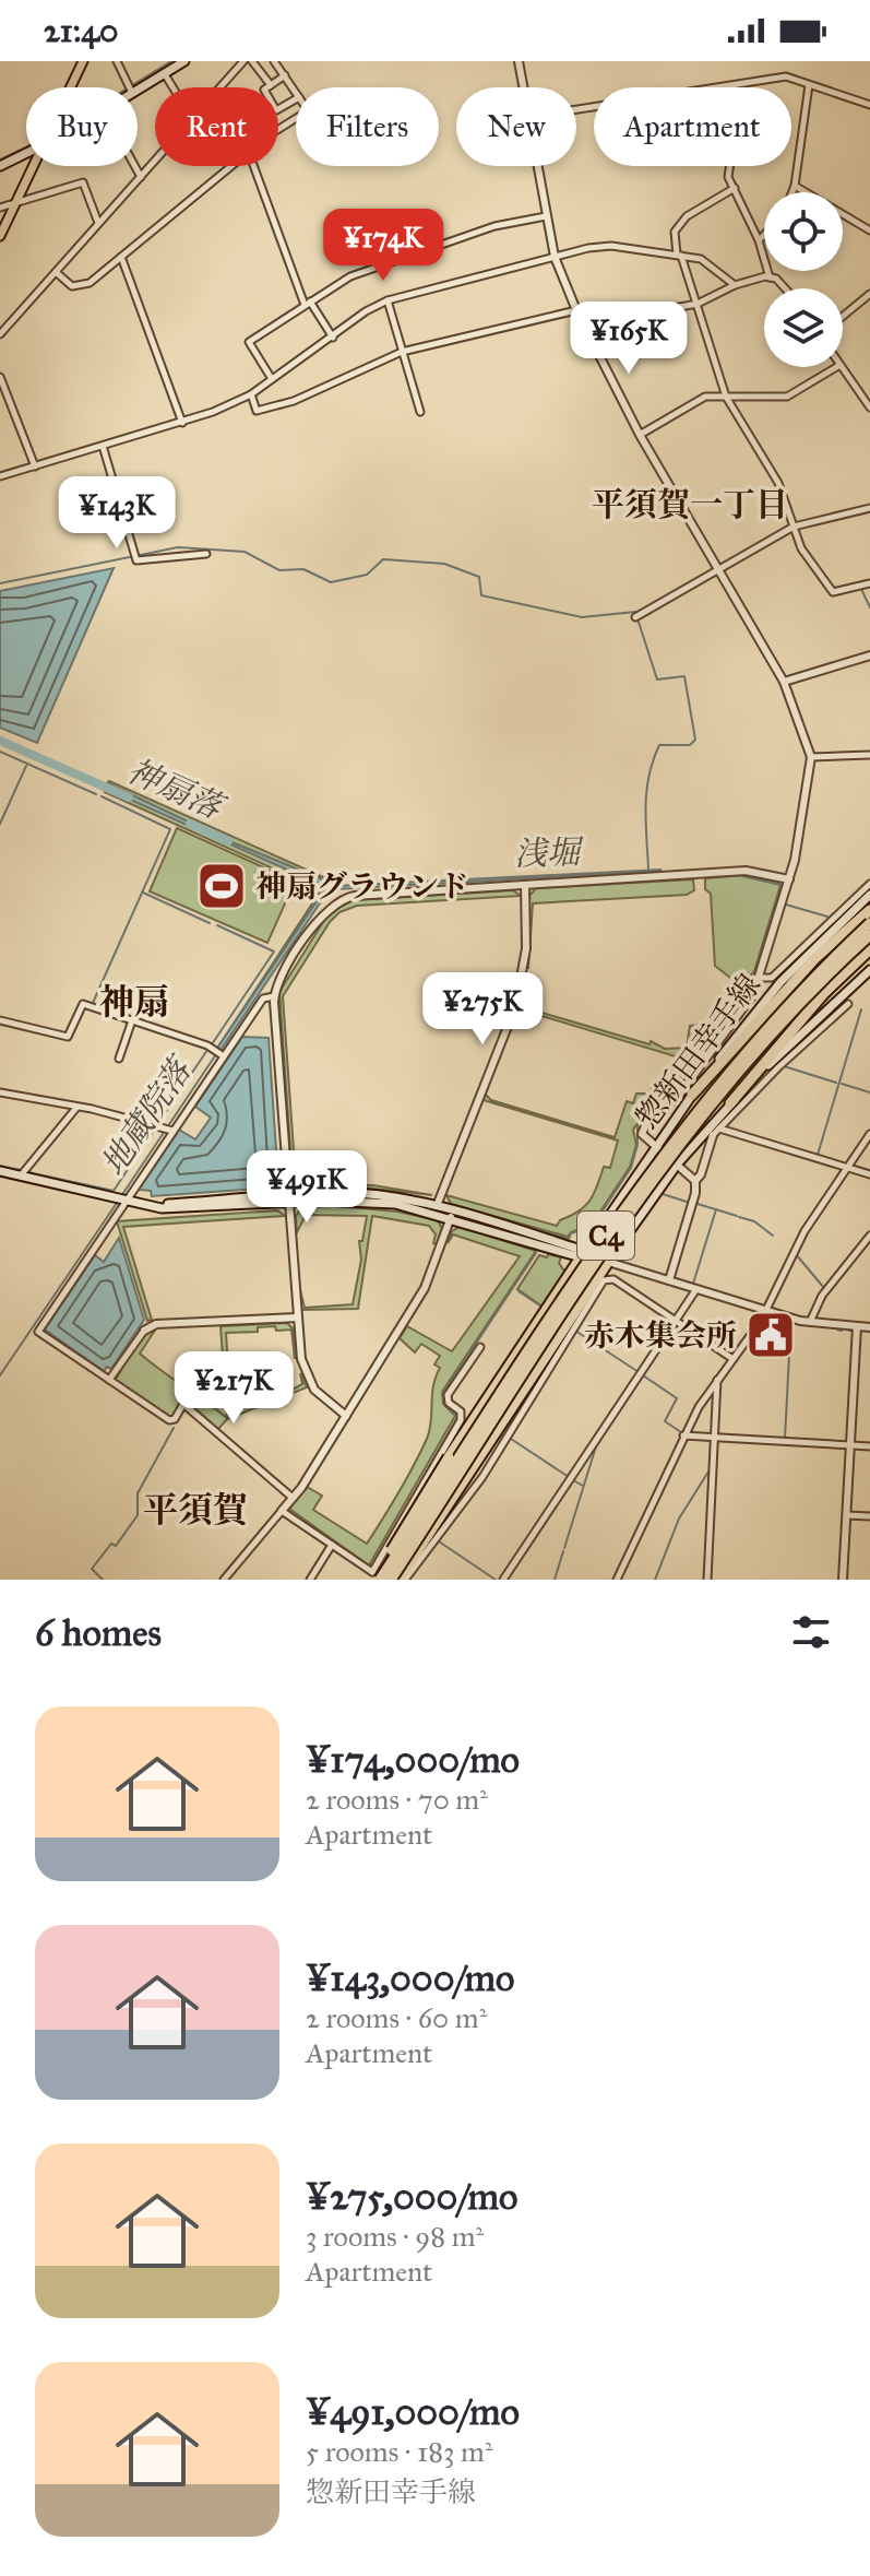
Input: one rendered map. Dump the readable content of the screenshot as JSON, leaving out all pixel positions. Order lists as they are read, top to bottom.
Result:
{
  "streets": {
    "highway": ["C4"],
    "main road": ["惣新田幸手線"]
  },
  "districts": ["平須賀一丁目", "神扇", "平須賀"],
  "water": ["神扇落", "浅堀", "地蔵院落"],
  "places": {
    "sports": ["神扇グラウンド"],
    "public building": ["赤木集会所"]
  },
  "page": {
    "status": "21:40",
    "chip": [
      "Buy",
      "Rent",
      "Filters",
      "New",
      "Apartment"
    ],
    "price": [
      "¥174K",
      "¥165K",
      "¥143K",
      "¥275K",
      "¥491K",
      "¥217K"
    ],
    "heading": "6 homes",
    "list": [
      {
        "name": "¥174,000/mo",
        "note": "2 rooms · 70 m² · Apartment"
      },
      {
        "name": "¥143,000/mo",
        "note": "2 rooms · 60 m² · Apartment"
      },
      {
        "name": "¥275,000/mo",
        "note": "3 rooms · 98 m² · Apartment"
      },
      {
        "name": "¥491,000/mo",
        "note": "5 rooms · 183 m² · 惣新田幸手線"
      }
    ]
  }
}
